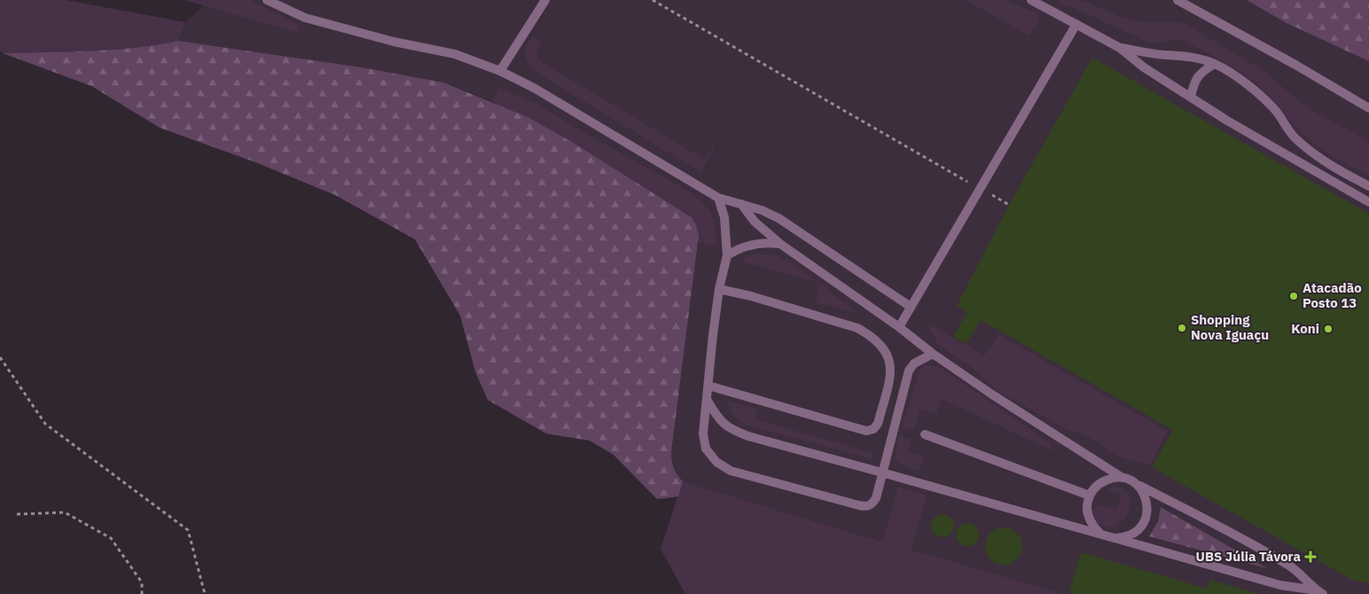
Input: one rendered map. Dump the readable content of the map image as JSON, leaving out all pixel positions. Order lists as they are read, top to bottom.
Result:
{
  "places": {
    "other": ["Atacadão Posto 13", "Shopping Nova Iguaçu", "Koni"],
    "health": ["UBS Júlia Távora"]
  }
}
